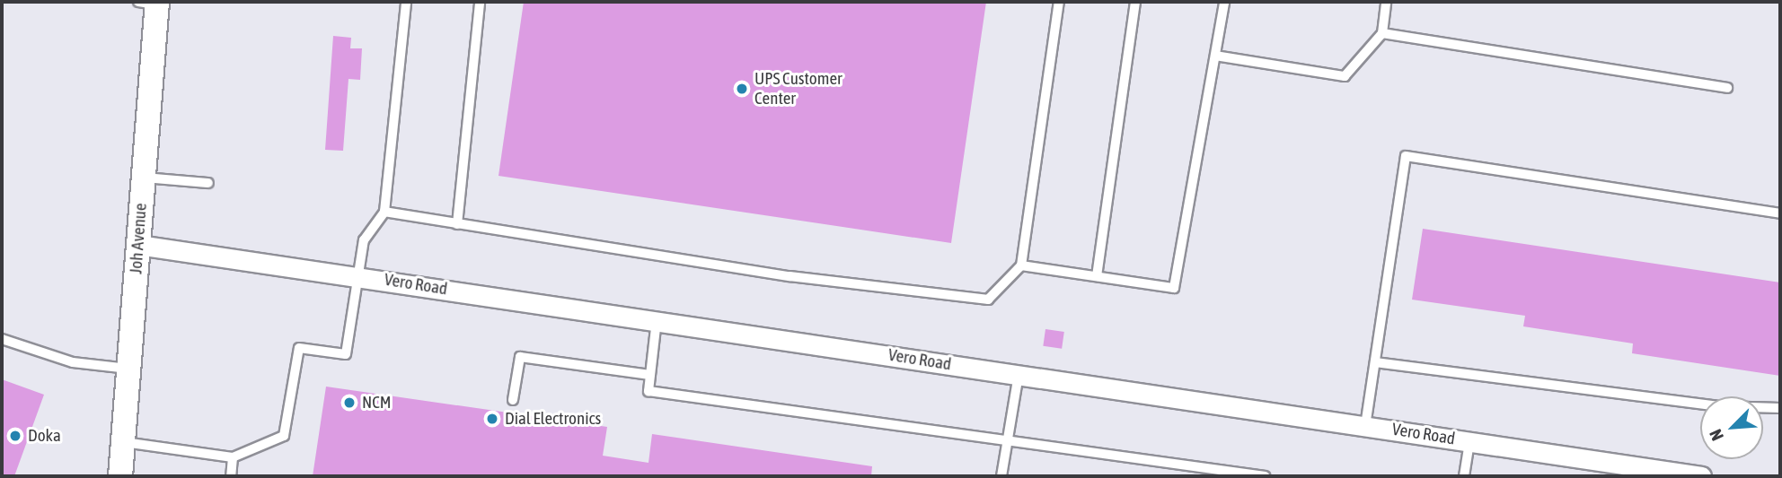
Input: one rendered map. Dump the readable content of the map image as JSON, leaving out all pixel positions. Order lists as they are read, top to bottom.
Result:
{
  "streets": {
    "street": ["Joh Avenue", "Vero Road"]
  },
  "crossings": [
    ["Joh Avenue", "Vero Road"]
  ],
  "places": [
    "UPS Customer Center",
    "NCM",
    "Dial Electronics",
    "Doka"
  ],
  "north": "bottom left"
}
